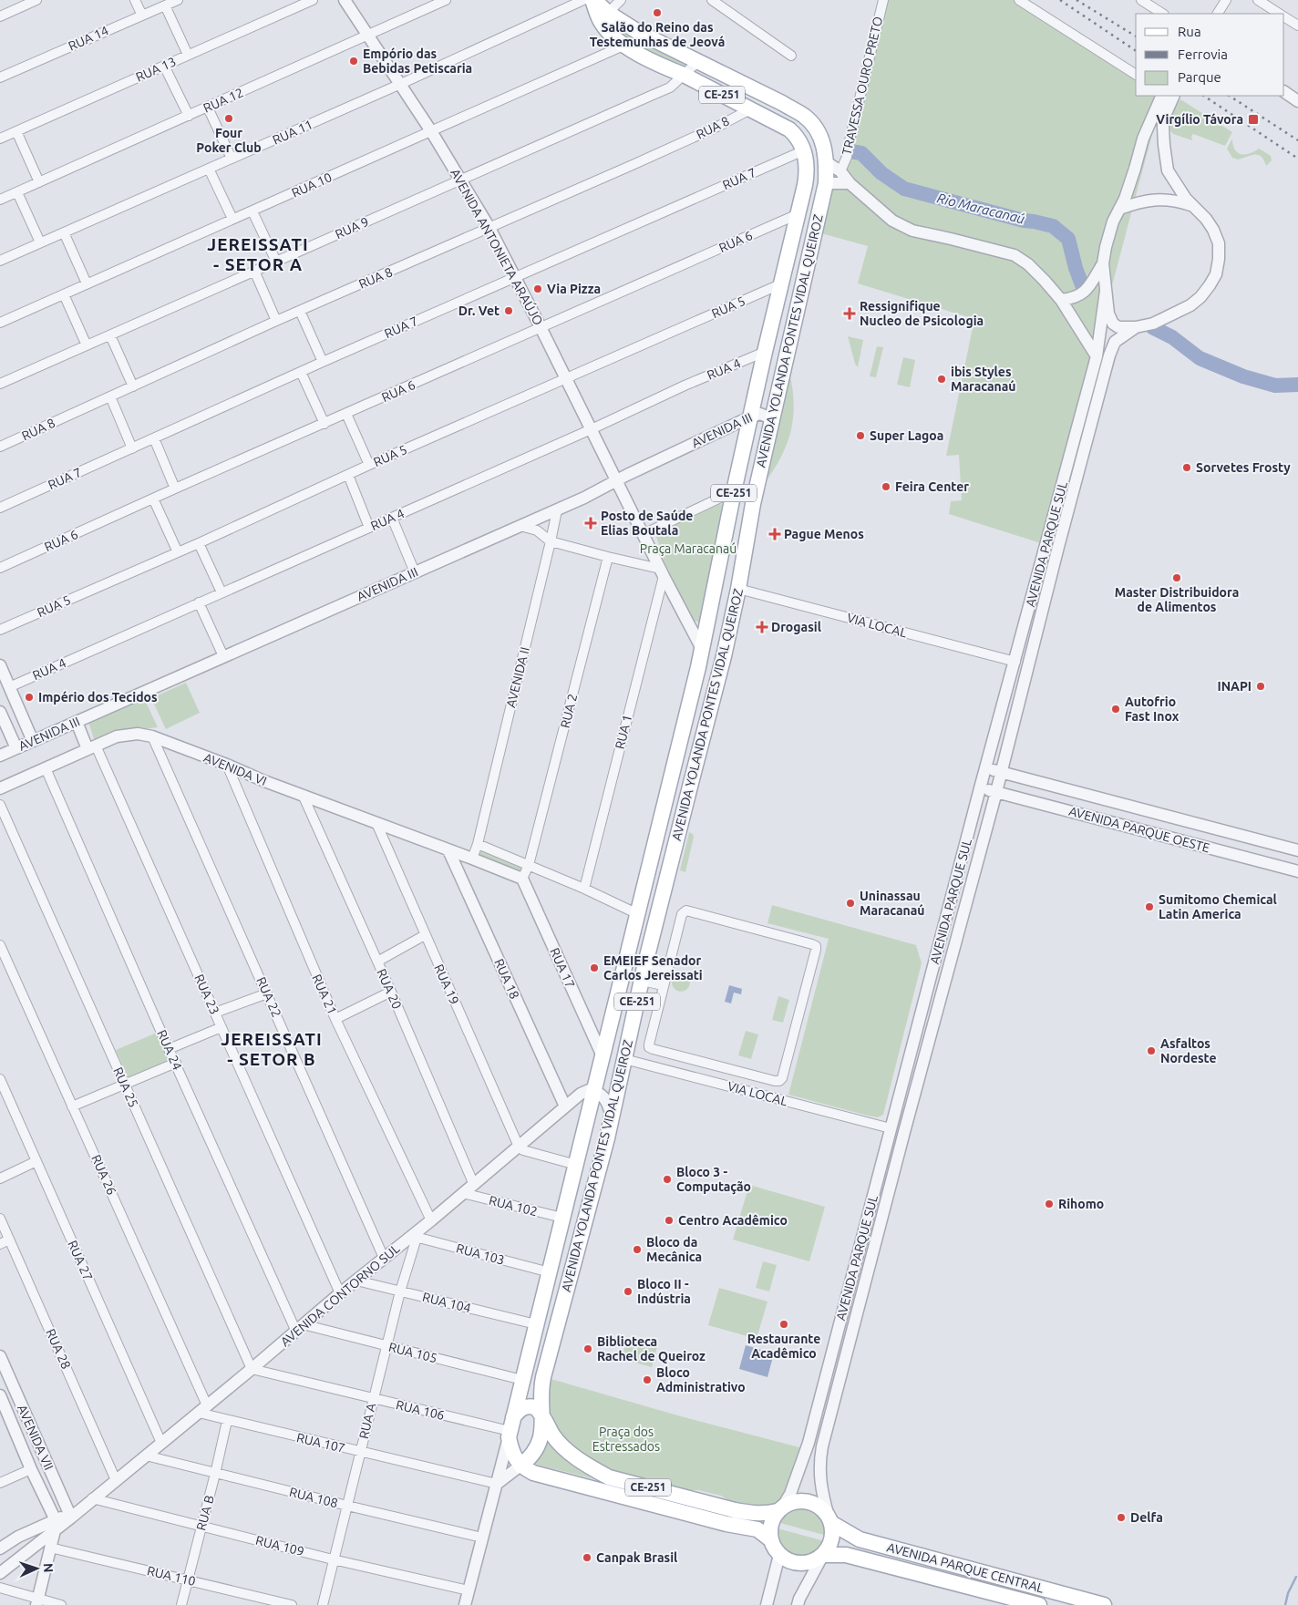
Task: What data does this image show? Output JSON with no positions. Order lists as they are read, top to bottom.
{
  "streets": {
    "main road": ["CE-251", "AVENIDA YOLANDA PONTES VIDAL QUEIROZ", "AVENIDA PARQUE CENTRAL"],
    "street": [
      "RUA 14",
      "RUA 13",
      "TRAVESSA OURO PRETO",
      "RUA 12",
      "RUA 8",
      "RUA 11",
      "RUA 7",
      "RUA 10",
      "RUA 9",
      "RUA 6",
      "AVENIDA ANTONIETA ARAÚJO",
      "RUA 5",
      "RUA 4",
      "AVENIDA III",
      "AVENIDA PARQUE SUL",
      "VIA LOCAL",
      "AVENIDA II",
      "RUA 2",
      "RUA 1",
      "AVENIDA VI",
      "AVENIDA PARQUE OESTE",
      "RUA 17",
      "RUA 18",
      "RUA 19",
      "RUA 20",
      "RUA 23",
      "RUA 21",
      "RUA 22",
      "RUA 24",
      "RUA 25",
      "RUA 26",
      "RUA 102",
      "RUA 103",
      "RUA 27",
      "AVENIDA CONTORNO SUL",
      "RUA 104",
      "RUA 28",
      "RUA 105",
      "RUA 106",
      "RUA A",
      "AVENIDA VII",
      "RUA 107",
      "RUA 108",
      "RUA B",
      "RUA 109",
      "RUA 110"
    ]
  },
  "crossings": [
    ["CE-251", "AVENIDA YOLANDA PONTES VIDAL QUEIROZ"],
    ["CE-251", "AVENIDA PARQUE SUL"],
    ["CE-251", "AVENIDA PARQUE CENTRAL"],
    ["RUA 12", "AVENIDA ANTONIETA ARAÚJO"],
    ["RUA 8", "AVENIDA ANTONIETA ARAÚJO"],
    ["RUA 8", "AVENIDA YOLANDA PONTES VIDAL QUEIROZ"],
    ["RUA 11", "AVENIDA ANTONIETA ARAÚJO"],
    ["RUA 7", "AVENIDA ANTONIETA ARAÚJO"],
    ["RUA 7", "AVENIDA YOLANDA PONTES VIDAL QUEIROZ"],
    ["RUA 10", "AVENIDA ANTONIETA ARAÚJO"],
    ["RUA 10", "AVENIDA YOLANDA PONTES VIDAL QUEIROZ"],
    ["RUA 9", "AVENIDA ANTONIETA ARAÚJO"],
    ["RUA 9", "AVENIDA YOLANDA PONTES VIDAL QUEIROZ"],
    ["RUA 6", "AVENIDA ANTONIETA ARAÚJO"],
    ["RUA 6", "AVENIDA YOLANDA PONTES VIDAL QUEIROZ"],
    ["AVENIDA ANTONIETA ARAÚJO", "RUA 5"],
    ["AVENIDA ANTONIETA ARAÚJO", "AVENIDA YOLANDA PONTES VIDAL QUEIROZ"],
    ["AVENIDA ANTONIETA ARAÚJO", "RUA 4"],
    ["AVENIDA ANTONIETA ARAÚJO", "AVENIDA III"],
    ["AVENIDA ANTONIETA ARAÚJO", "RUA 1"],
    ["RUA 5", "AVENIDA YOLANDA PONTES VIDAL QUEIROZ"],
    ["AVENIDA YOLANDA PONTES VIDAL QUEIROZ", "RUA 4"],
    ["AVENIDA YOLANDA PONTES VIDAL QUEIROZ", "AVENIDA III"],
    ["AVENIDA YOLANDA PONTES VIDAL QUEIROZ", "VIA LOCAL"],
    ["AVENIDA YOLANDA PONTES VIDAL QUEIROZ", "RUA 17"],
    ["AVENIDA YOLANDA PONTES VIDAL QUEIROZ", "RUA 102"],
    ["AVENIDA YOLANDA PONTES VIDAL QUEIROZ", "RUA 103"],
    ["AVENIDA YOLANDA PONTES VIDAL QUEIROZ", "AVENIDA CONTORNO SUL"],
    ["AVENIDA YOLANDA PONTES VIDAL QUEIROZ", "RUA 104"],
    ["AVENIDA YOLANDA PONTES VIDAL QUEIROZ", "RUA 105"],
    ["AVENIDA YOLANDA PONTES VIDAL QUEIROZ", "RUA 106"],
    ["AVENIDA III", "AVENIDA II"],
    ["AVENIDA PARQUE SUL", "VIA LOCAL"],
    ["AVENIDA PARQUE SUL", "AVENIDA PARQUE OESTE"],
    ["AVENIDA PARQUE SUL", "AVENIDA PARQUE CENTRAL"],
    ["AVENIDA II", "AVENIDA VI"],
    ["RUA 2", "AVENIDA VI"],
    ["RUA 2", "RUA 17"],
    ["AVENIDA VI", "RUA 17"],
    ["AVENIDA VI", "RUA 18"],
    ["AVENIDA VI", "RUA 19"],
    ["AVENIDA VI", "RUA 20"],
    ["AVENIDA VI", "RUA 23"],
    ["AVENIDA VI", "RUA 21"],
    ["AVENIDA VI", "RUA 22"],
    ["AVENIDA VI", "RUA 24"],
    ["RUA 18", "AVENIDA CONTORNO SUL"],
    ["RUA 19", "AVENIDA CONTORNO SUL"],
    ["RUA 20", "AVENIDA CONTORNO SUL"],
    ["RUA 23", "AVENIDA CONTORNO SUL"],
    ["RUA 21", "AVENIDA CONTORNO SUL"],
    ["RUA 22", "AVENIDA CONTORNO SUL"],
    ["RUA 24", "AVENIDA CONTORNO SUL"],
    ["RUA 24", "RUA 105"],
    ["RUA 25", "AVENIDA CONTORNO SUL"],
    ["RUA 25", "RUA 106"],
    ["RUA 26", "AVENIDA CONTORNO SUL"],
    ["RUA 26", "RUA 107"],
    ["RUA 102", "AVENIDA CONTORNO SUL"],
    ["RUA 103", "AVENIDA CONTORNO SUL"],
    ["RUA 103", "RUA A"],
    ["RUA 27", "AVENIDA CONTORNO SUL"],
    ["AVENIDA CONTORNO SUL", "RUA 104"],
    ["AVENIDA CONTORNO SUL", "RUA 28"],
    ["AVENIDA CONTORNO SUL", "RUA 105"],
    ["AVENIDA CONTORNO SUL", "RUA 106"],
    ["AVENIDA CONTORNO SUL", "RUA A"],
    ["AVENIDA CONTORNO SUL", "AVENIDA VII"],
    ["AVENIDA CONTORNO SUL", "RUA 107"],
    ["AVENIDA CONTORNO SUL", "RUA 108"],
    ["AVENIDA CONTORNO SUL", "RUA 109"],
    ["RUA 104", "RUA A"],
    ["RUA 105", "RUA A"],
    ["RUA 106", "RUA A"],
    ["RUA A", "RUA 107"],
    ["RUA A", "RUA 108"],
    ["RUA A", "RUA 109"],
    ["RUA 107", "RUA B"],
    ["RUA 108", "RUA B"],
    ["RUA B", "RUA 109"],
    ["RUA B", "RUA 110"]
  ],
  "districts": ["JEREISSATI - SETOR A", "JEREISSATI - SETOR B"],
  "water": ["Rio Maracanaú"],
  "parks": ["Praça Maracanaú", "Praça dos Estressados"],
  "places": {
    "other": [
      "Salão do Reino das Testemunhas de Jeová",
      "Empório das Bebidas Petiscaria",
      "Four Poker Club",
      "Via Pizza",
      "Dr. Vet",
      "ibis Styles Maracanaú",
      "Super Lagoa",
      "Sorvetes Frosty",
      "Feira Center",
      "Master Distribuidora de Alimentos",
      "INAPI",
      "Império dos Tecidos",
      "Autofrio Fast Inox",
      "Uninassau Maracanaú",
      "Sumitomo Chemical Latin America",
      "EMEIEF Senador Carlos Jereissati",
      "Asfaltos Nordeste",
      "Bloco 3 - Computação",
      "Rihomo",
      "Centro Acadêmico",
      "Bloco da Mecânica",
      "Bloco II - Indústria",
      "Restaurante Acadêmico",
      "Biblioteca Rachel de Queiroz",
      "Bloco Administrativo",
      "Delfa",
      "Canpak Brasil"
    ],
    "transit": ["Virgílio Távora"],
    "health": [
      "Ressignifique Nucleo de Psicologia",
      "Posto de Saúde Elias Boutala",
      "Pague Menos",
      "Drogasil"
    ]
  },
  "legend": ["Rua", "Ferrovia", "Parque"],
  "north": "right"
}
